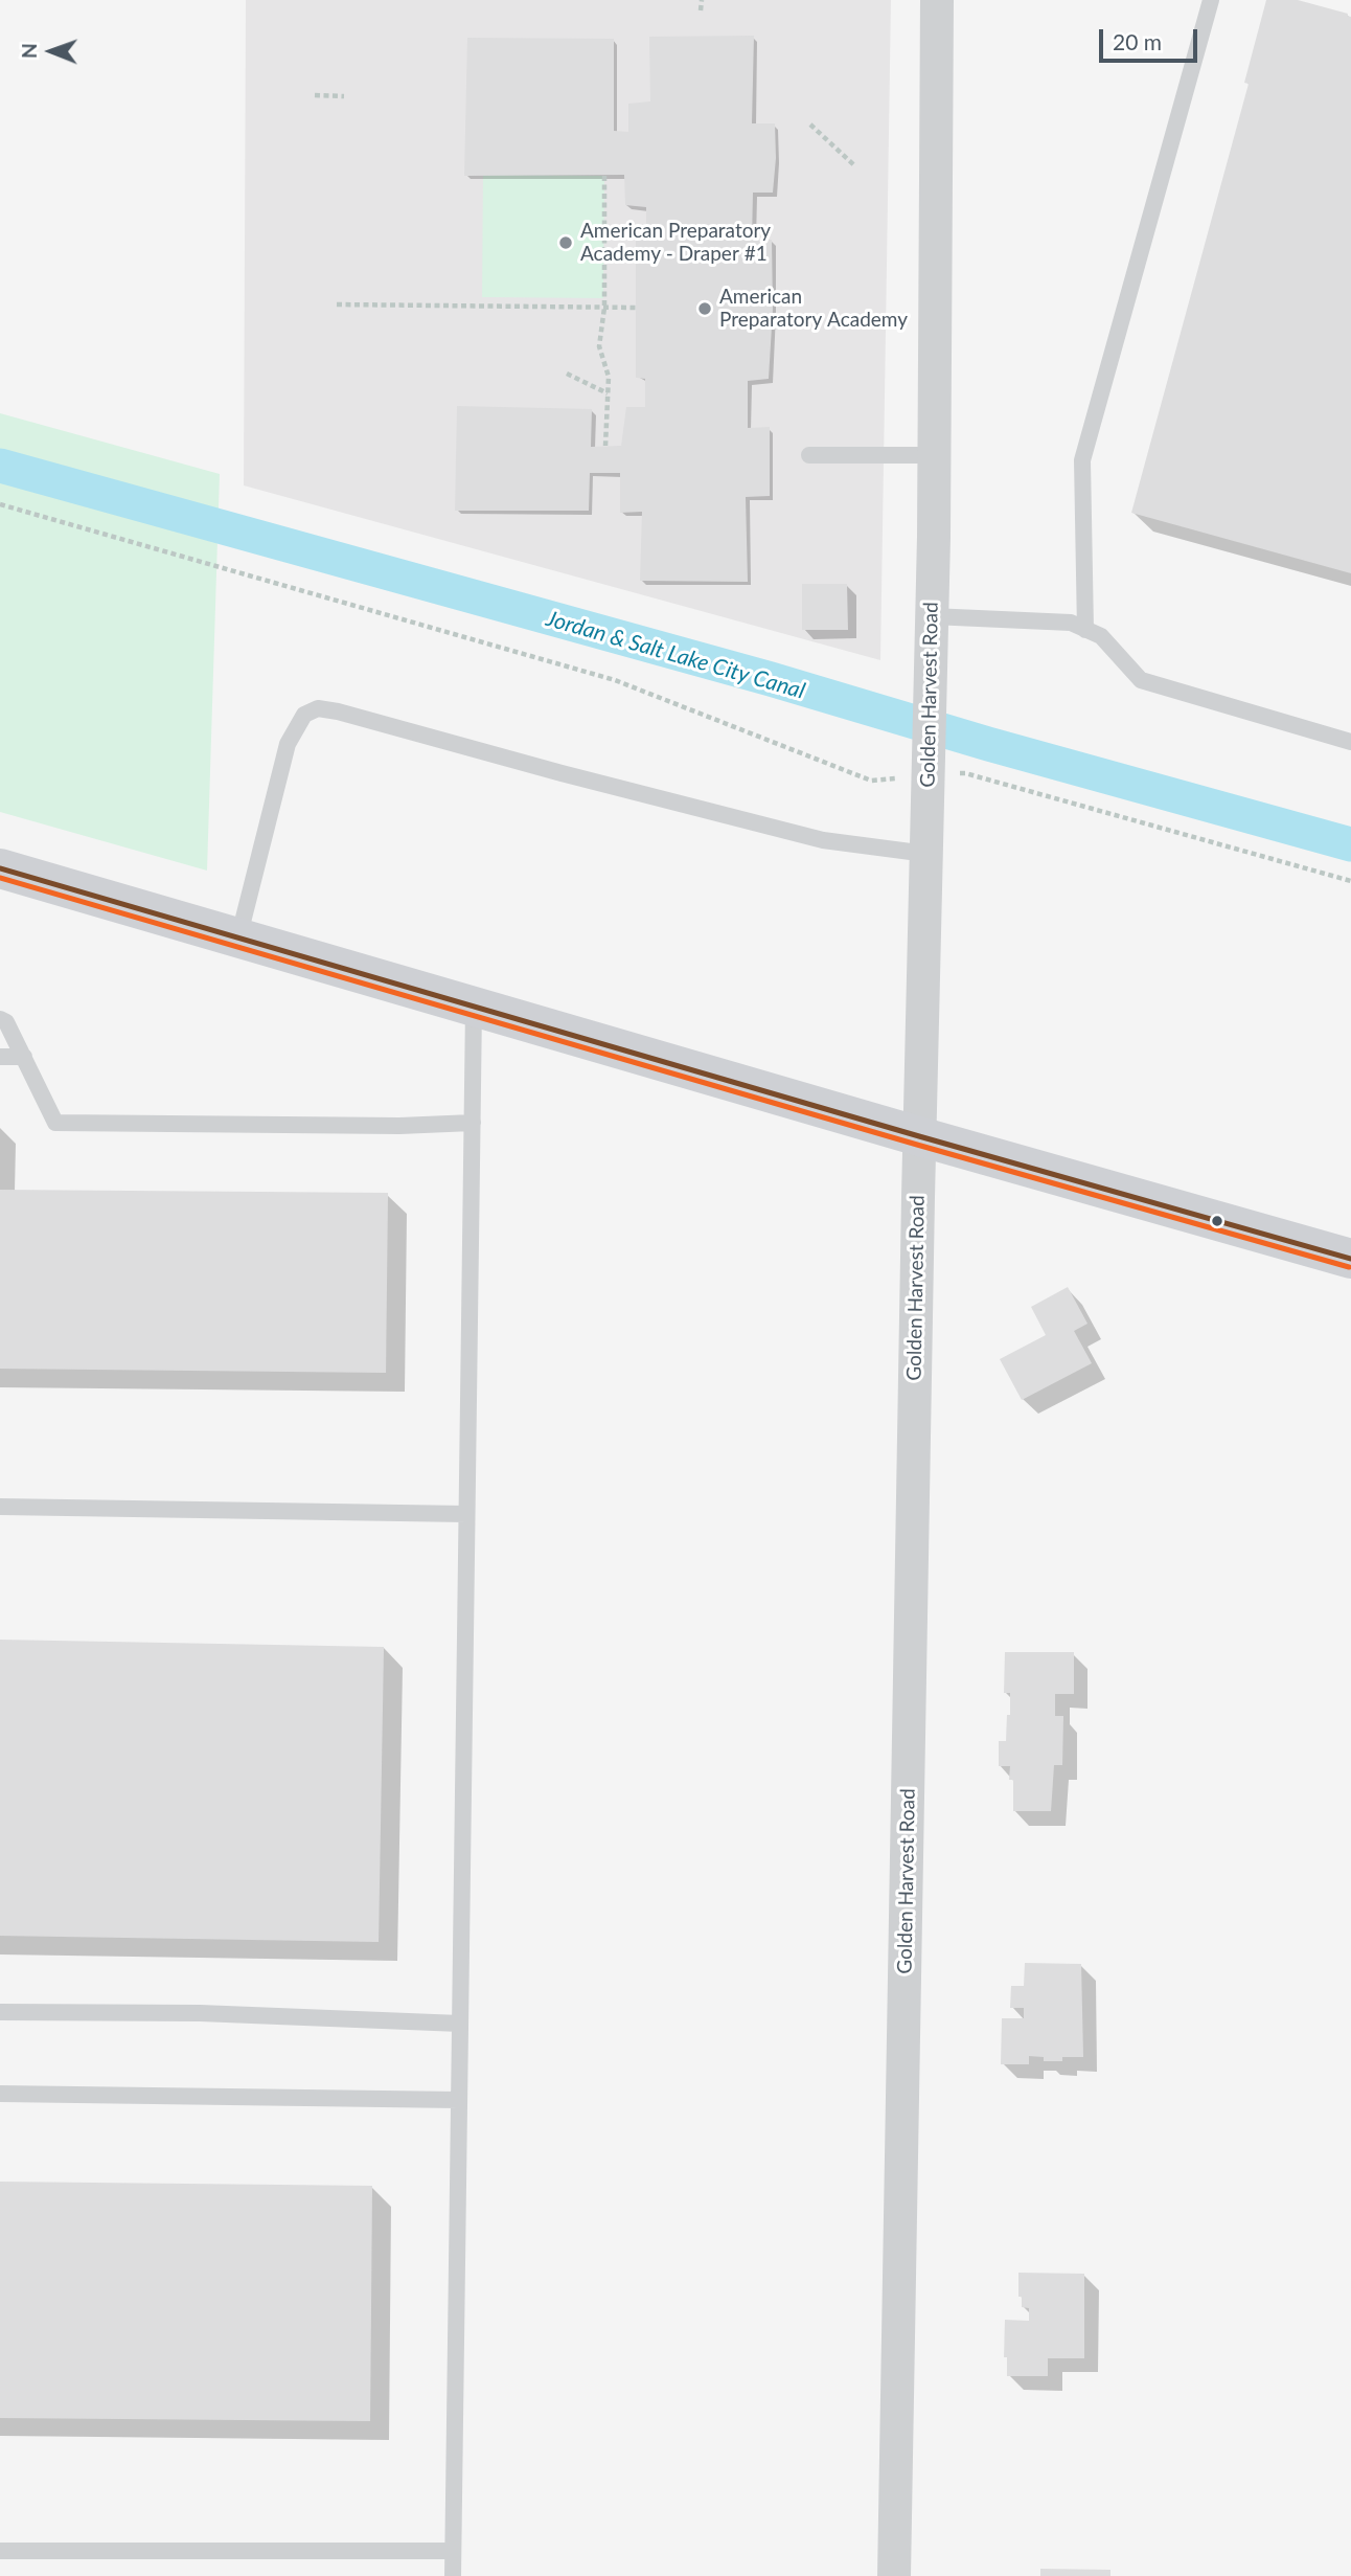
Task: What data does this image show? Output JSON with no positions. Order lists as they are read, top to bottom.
{
  "streets": {
    "street": ["Golden Harvest Road"]
  },
  "water": ["Jordan & Salt Lake City Canal"],
  "places": ["American Preparatory Academy - Draper #1", "American Preparatory Academy"],
  "scale_bar": "20 m",
  "north": "left"
}
